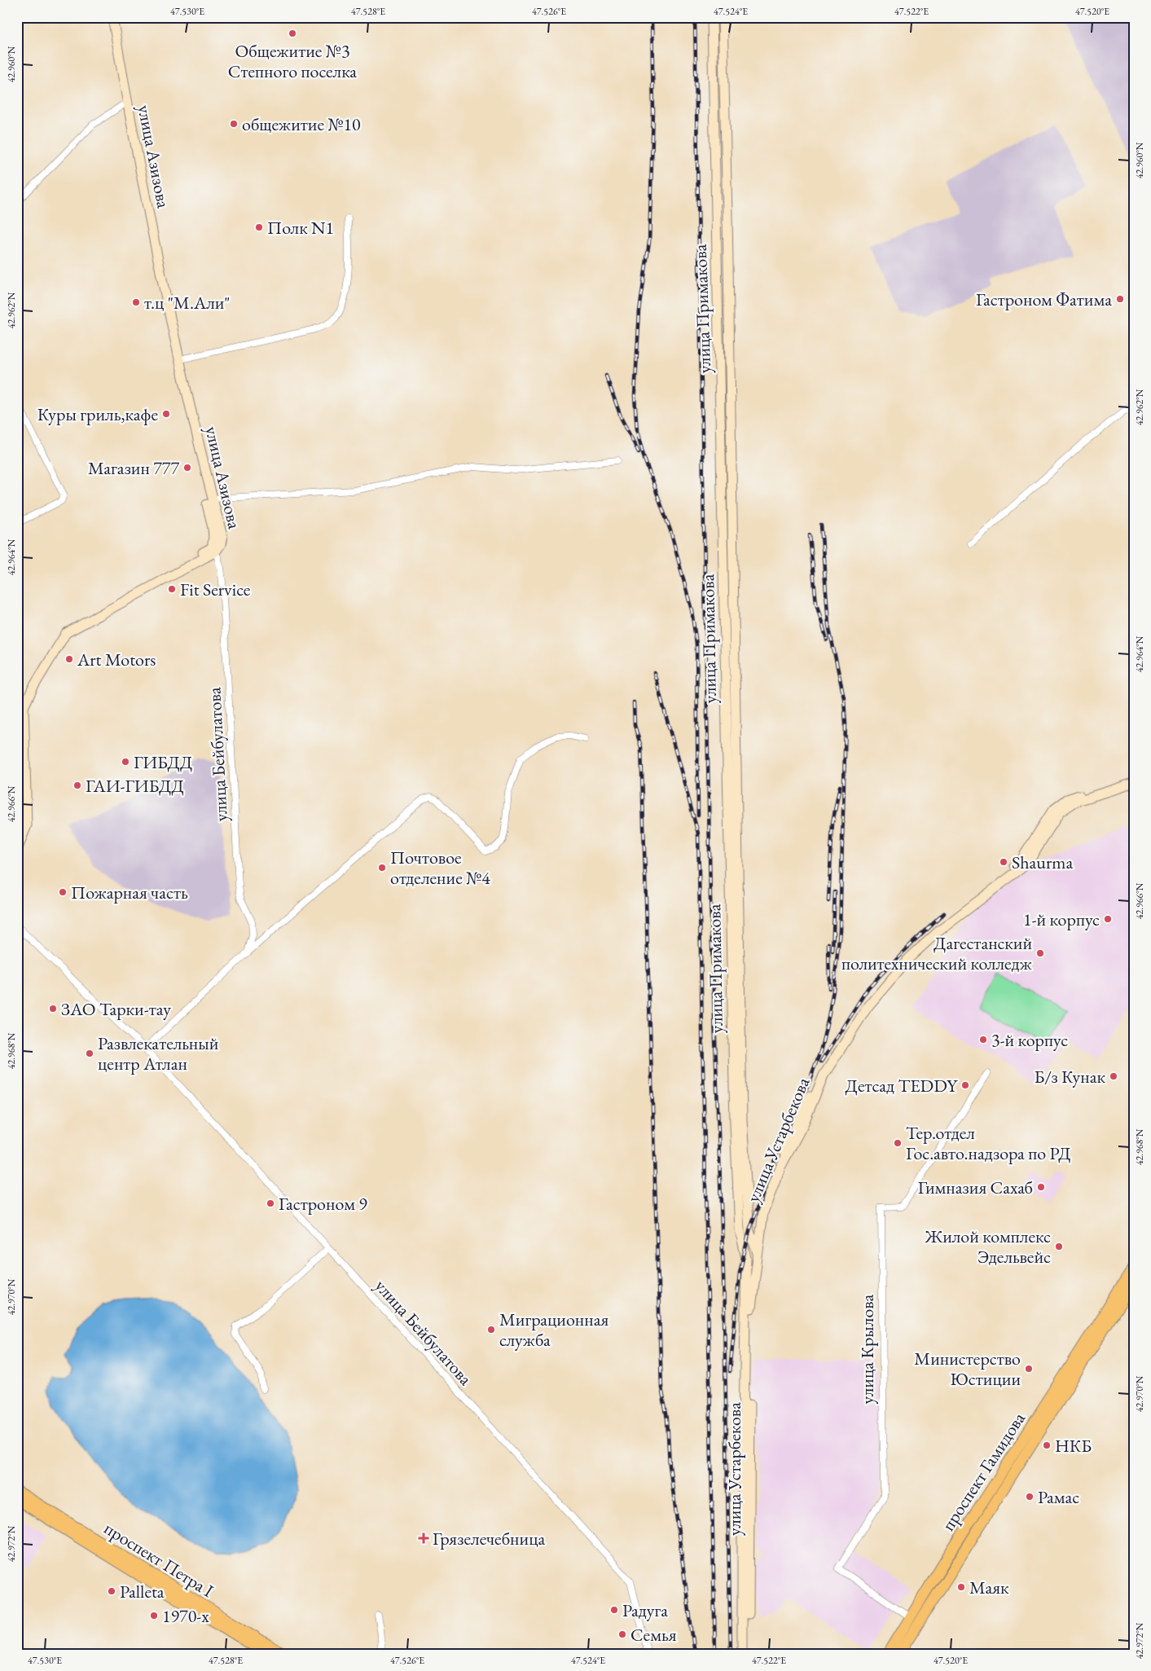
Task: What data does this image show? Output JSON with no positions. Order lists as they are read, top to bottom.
{
  "streets": {
    "main road": [
      "улица Азизова",
      "улица Примакова",
      "улица Устарбекова",
      "проспект Гамидова",
      "проспект Петра I"
    ],
    "street": ["улица Бейбулатова", "улица Крылова"]
  },
  "crossings": [
    ["улица Азизова", "улица Бейбулатова"],
    ["улица Крылова", "проспект Гамидова"]
  ],
  "places": {
    "other": [
      "Общежитие №3 Степного поселка",
      "общежитие №10",
      "Полк N1",
      "Гастроном Фатима",
      "т.ц \"М.Али\"",
      "Куры гриль,кафе",
      "Магазин 777",
      "Fit Service",
      "Art Motors",
      "ГИБДД",
      "ГАИ-ГИБДД",
      "Shaurma",
      "Почтовое отделение №4",
      "Пожарная часть",
      "1-й корпус",
      "Дагестанский политехнический колледж",
      "ЗАО Тарки-тау",
      "3-й корпус",
      "Развлекательный центр Атлан",
      "Б/з Кунак",
      "Детсад TEDDY",
      "Тер.отдел Гос.авто.надзора по РД",
      "Гимназия Сахаб",
      "Гастроном 9",
      "Жилой комплекс Эдельвейс",
      "Миграционная служба",
      "Министерство Юстиции",
      "НКБ",
      "Рамас",
      "Маяк",
      "Palleta",
      "Радуга",
      "1970-х",
      "Семья"
    ],
    "health": ["Грязелечебница"]
  },
  "coordinates": [
    "47.530°E",
    "47.528°E",
    "47.526°E",
    "47.524°E",
    "47.522°E",
    "47.520°E",
    "42.960°N",
    "42.962°N",
    "42.964°N",
    "42.966°N",
    "42.968°N",
    "42.970°N",
    "42.972°N"
  ]
}
